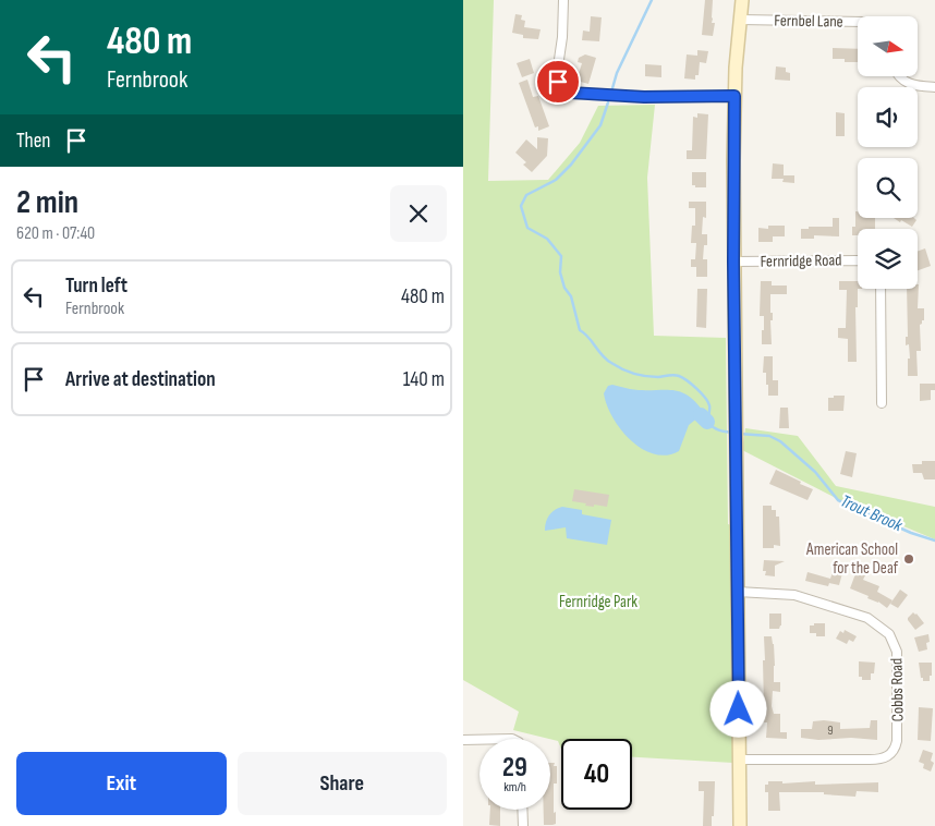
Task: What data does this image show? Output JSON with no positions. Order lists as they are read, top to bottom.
{
  "streets": {
    "street": ["Fernbel Lane", "Fernridge Road", "Cobbs Road"]
  },
  "water": ["Trout Brook"],
  "parks": ["Fernridge Park"],
  "places": ["American School for the Deaf"],
  "house_numbers": ["9"],
  "north": "right",
  "page": {
    "turn": ["480 m", "Fernbrook"],
    "then": "Then",
    "heading": ["2 min", "620 m · 07:40"],
    "list": [
      {
        "name": "Turn left",
        "note": "Fernbrook",
        "value": "480 m"
      },
      {
        "name": "Arrive at destination",
        "value": "140 m"
      }
    ],
    "speed": "29 km/h",
    "limit": "40",
    "buttons": ["Exit", "Share"]
  }
}
